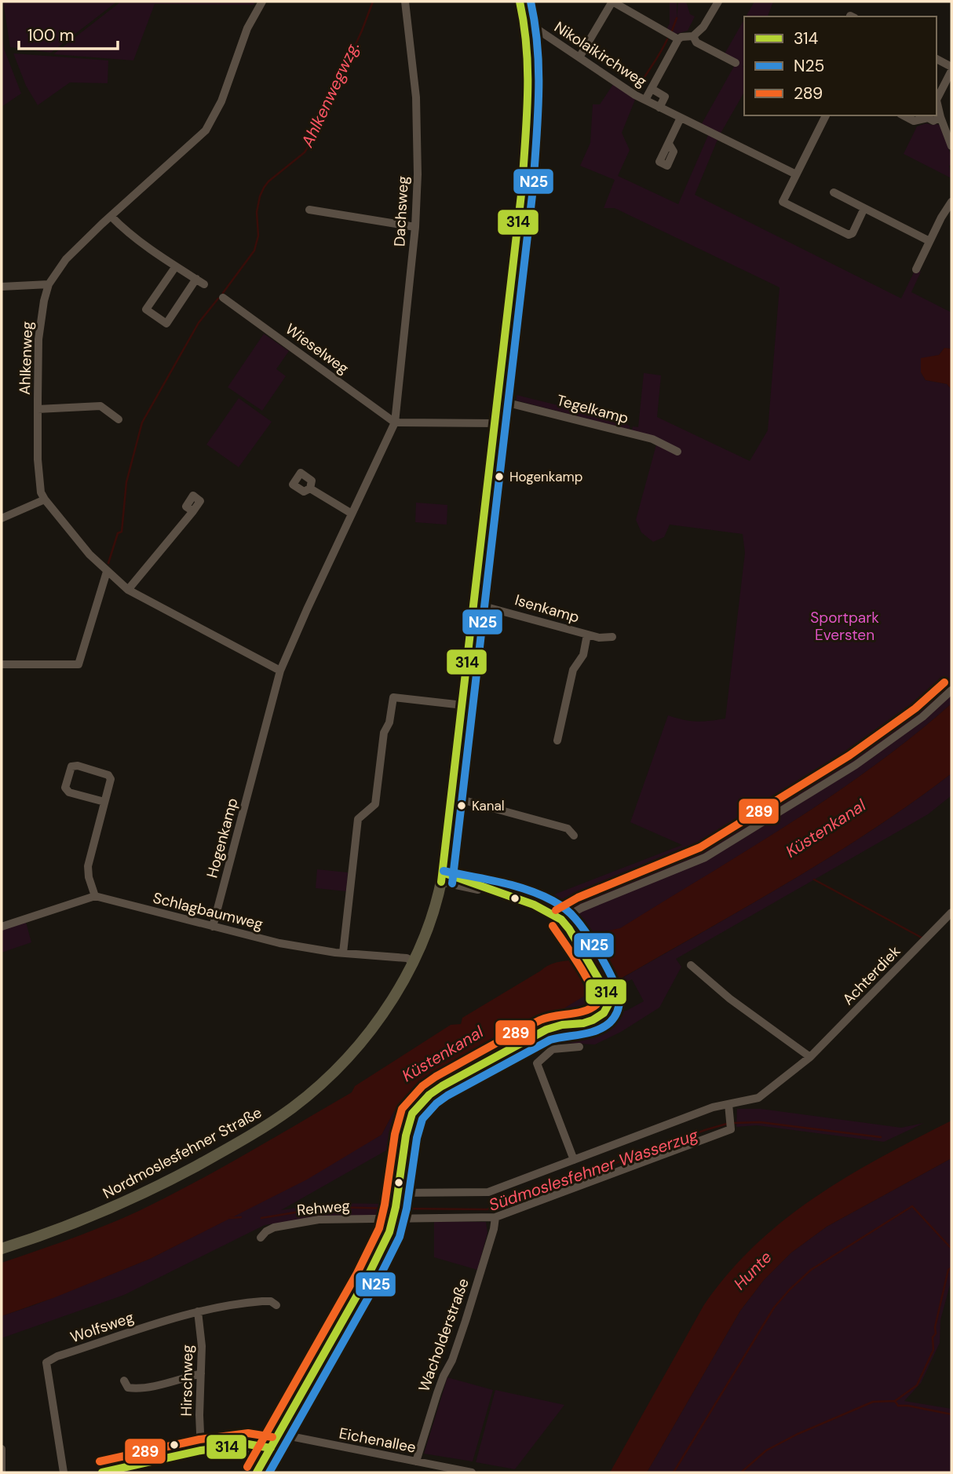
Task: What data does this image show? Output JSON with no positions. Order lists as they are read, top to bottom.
{
  "streets": {
    "main road": ["Nordmoslesfehner Straße"],
    "street": [
      "Nikolaikirchweg",
      "Dachsweg",
      "Wieselweg",
      "Ahlkenweg",
      "Tegelkamp",
      "Isenkamp",
      "Hogenkamp",
      "Schlagbaumweg",
      "Achterdiek",
      "Rehweg",
      "Wolfsweg",
      "Wacholderstraße",
      "Hirschweg",
      "Eichenallee"
    ]
  },
  "crossings": [
    ["Nikolaikirchweg", "Nordmoslesfehner Straße"],
    ["Dachsweg", "Wieselweg"],
    ["Dachsweg", "Hogenkamp"],
    ["Wieselweg", "Hogenkamp"],
    ["Ahlkenweg", "Hogenkamp"],
    ["Tegelkamp", "Nordmoslesfehner Straße"],
    ["Isenkamp", "Nordmoslesfehner Straße"],
    ["Hogenkamp", "Schlagbaumweg"],
    ["Schlagbaumweg", "Nordmoslesfehner Straße"],
    ["Achterdiek", "Rehweg"],
    ["Wolfsweg", "Hirschweg"],
    ["Wacholderstraße", "Eichenallee"]
  ],
  "water": [
    "Ahlkenwegwzg.",
    "Küstenkanal",
    "Südmoslesfehner Wasserzug",
    "Hunte"
  ],
  "parks": ["Sportpark Eversten"],
  "places": ["Hogenkamp", "Kanal"],
  "lines": ["transit line 314", "transit line N25", "transit line 289"],
  "legend": ["314", "N25", "289"],
  "scale_bar": "100 m"
}
